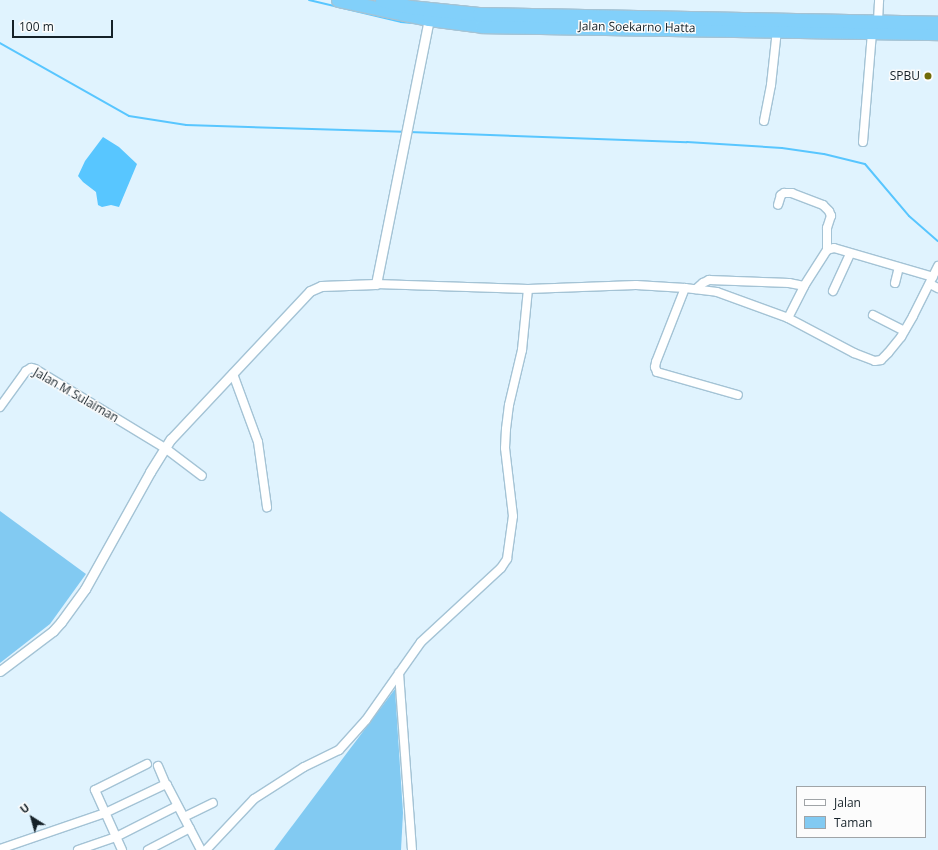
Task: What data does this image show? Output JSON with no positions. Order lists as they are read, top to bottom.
{
  "streets": {
    "highway": ["Jalan Soekarno Hatta"],
    "street": ["Jalan M Sulaiman"]
  },
  "places": ["SPBU"],
  "legend": ["Jalan", "Taman"],
  "scale_bar": "100 m",
  "north": "top left"
}
